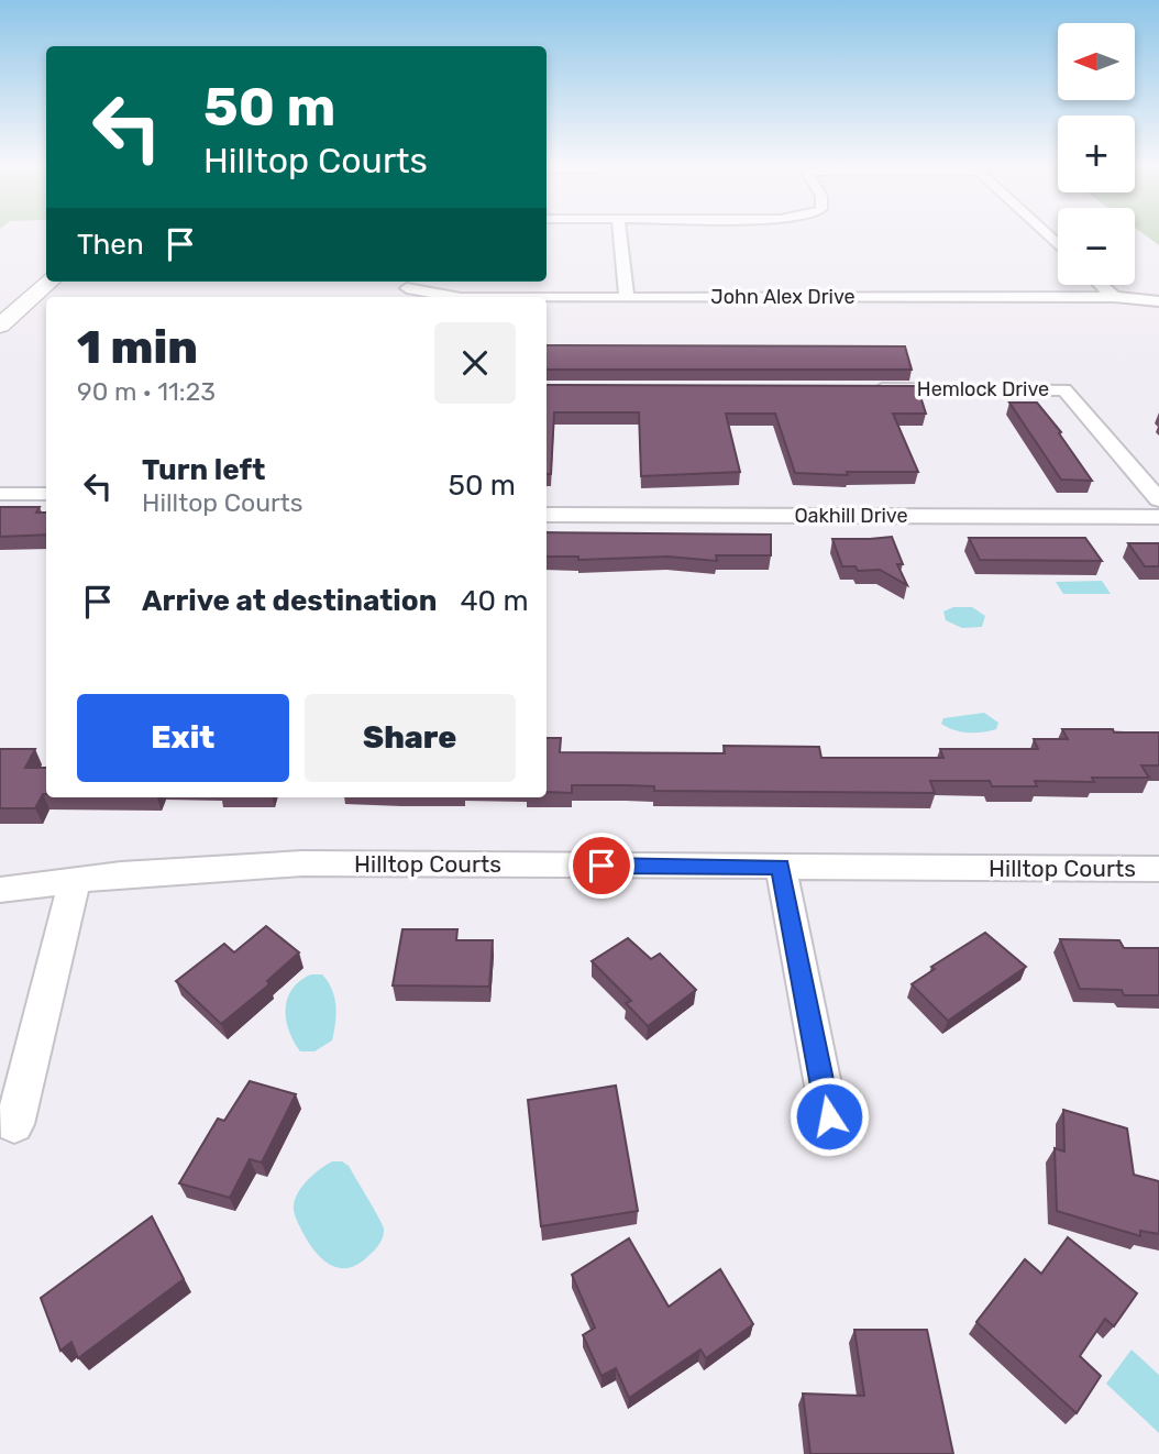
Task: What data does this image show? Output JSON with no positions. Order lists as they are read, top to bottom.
{
  "streets": {
    "street": [
      "John Alex Drive",
      "Hemlock Drive",
      "Oakhill Drive",
      "Hilltop Courts"
    ]
  },
  "north": "left",
  "page": {
    "map_buttons": ["+", "−"],
    "turn": ["50 m", "Hilltop Courts"],
    "then": "Then",
    "heading": ["1 min", "90 m · 11:23"],
    "list": [
      {
        "name": "Turn left",
        "note": "Hilltop Courts",
        "value": "50 m"
      },
      {
        "name": "Arrive at destination",
        "value": "40 m"
      }
    ],
    "buttons": ["Exit", "Share"]
  }
}
